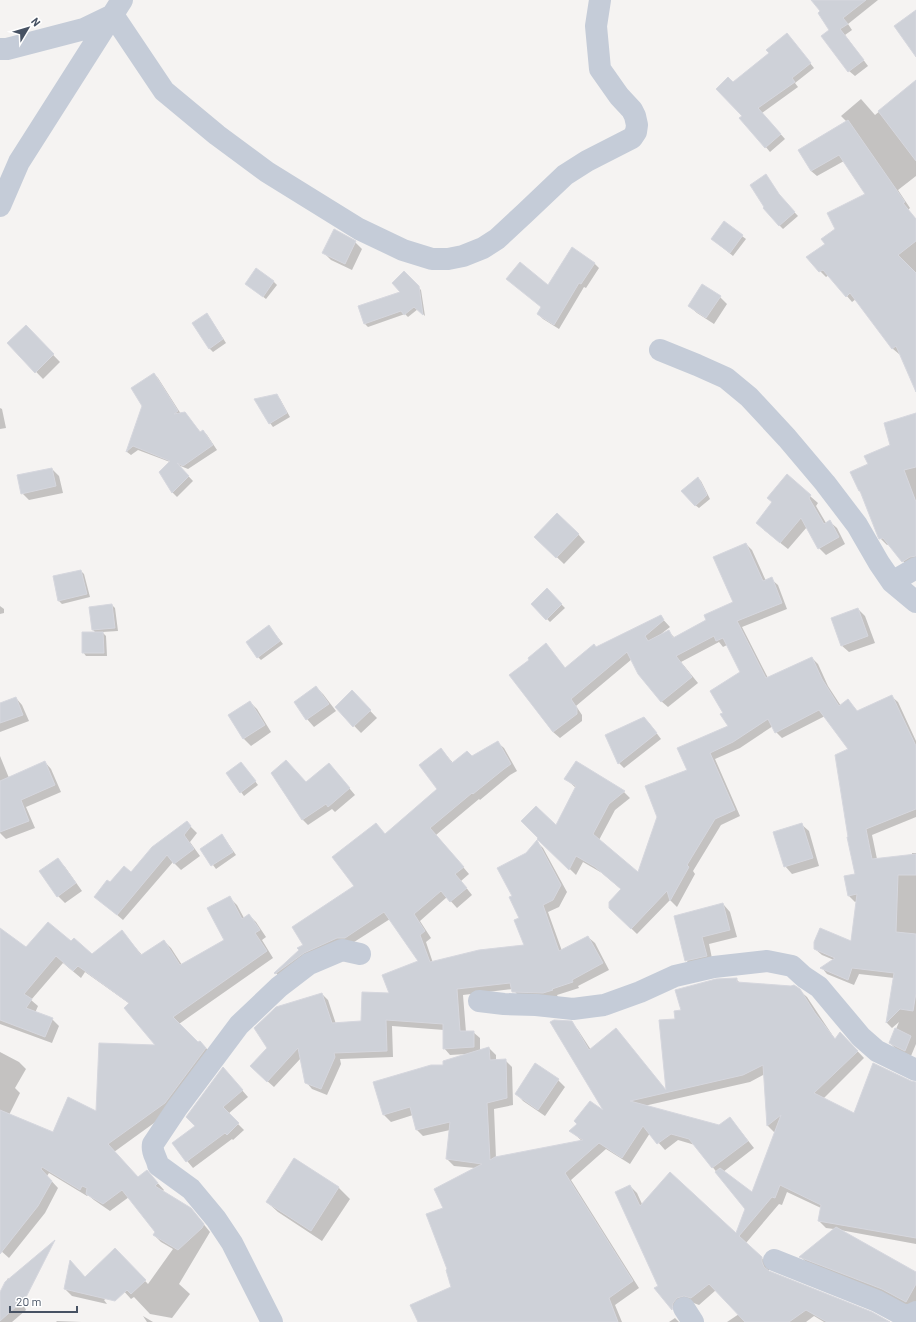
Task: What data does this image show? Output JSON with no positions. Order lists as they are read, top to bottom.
{
  "scale_bar": "20 m",
  "north": "top right"
}
